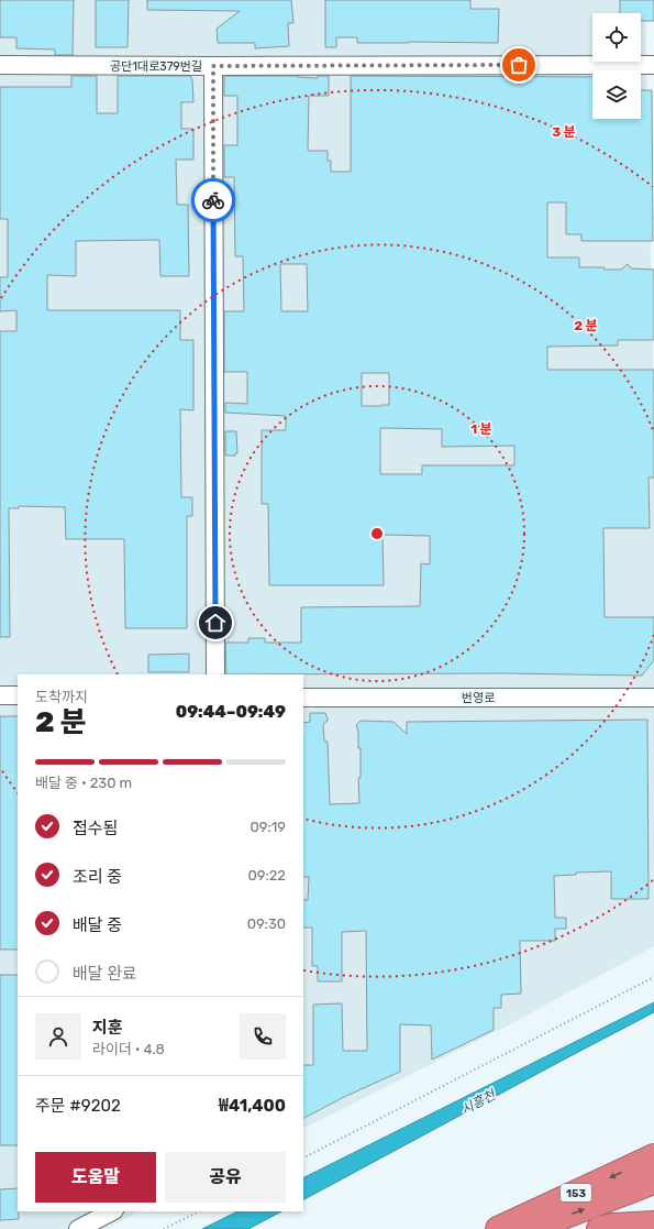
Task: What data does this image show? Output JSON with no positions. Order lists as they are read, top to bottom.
{
  "streets": {
    "highway": ["153"],
    "street": ["공단1대로379번길", "번영로"]
  },
  "water": ["시흥천"],
  "page": {
    "heading": ["2 분", "도착까지", "09:44–09:49"],
    "panel": [
      "지훈",
      "라이더 · 4.8",
      "주문 #9202",
      "₩41,400"
    ],
    "bar": "배달 중 · 230 m",
    "list": [
      ["접수됨", "09:19"],
      ["조리 중", "09:22"],
      ["배달 중", "09:30"],
      "배달 완료"
    ],
    "buttons": ["도움말", "공유"]
  },
  "rings": ["3 분", "2 분", "1 분"]
}
